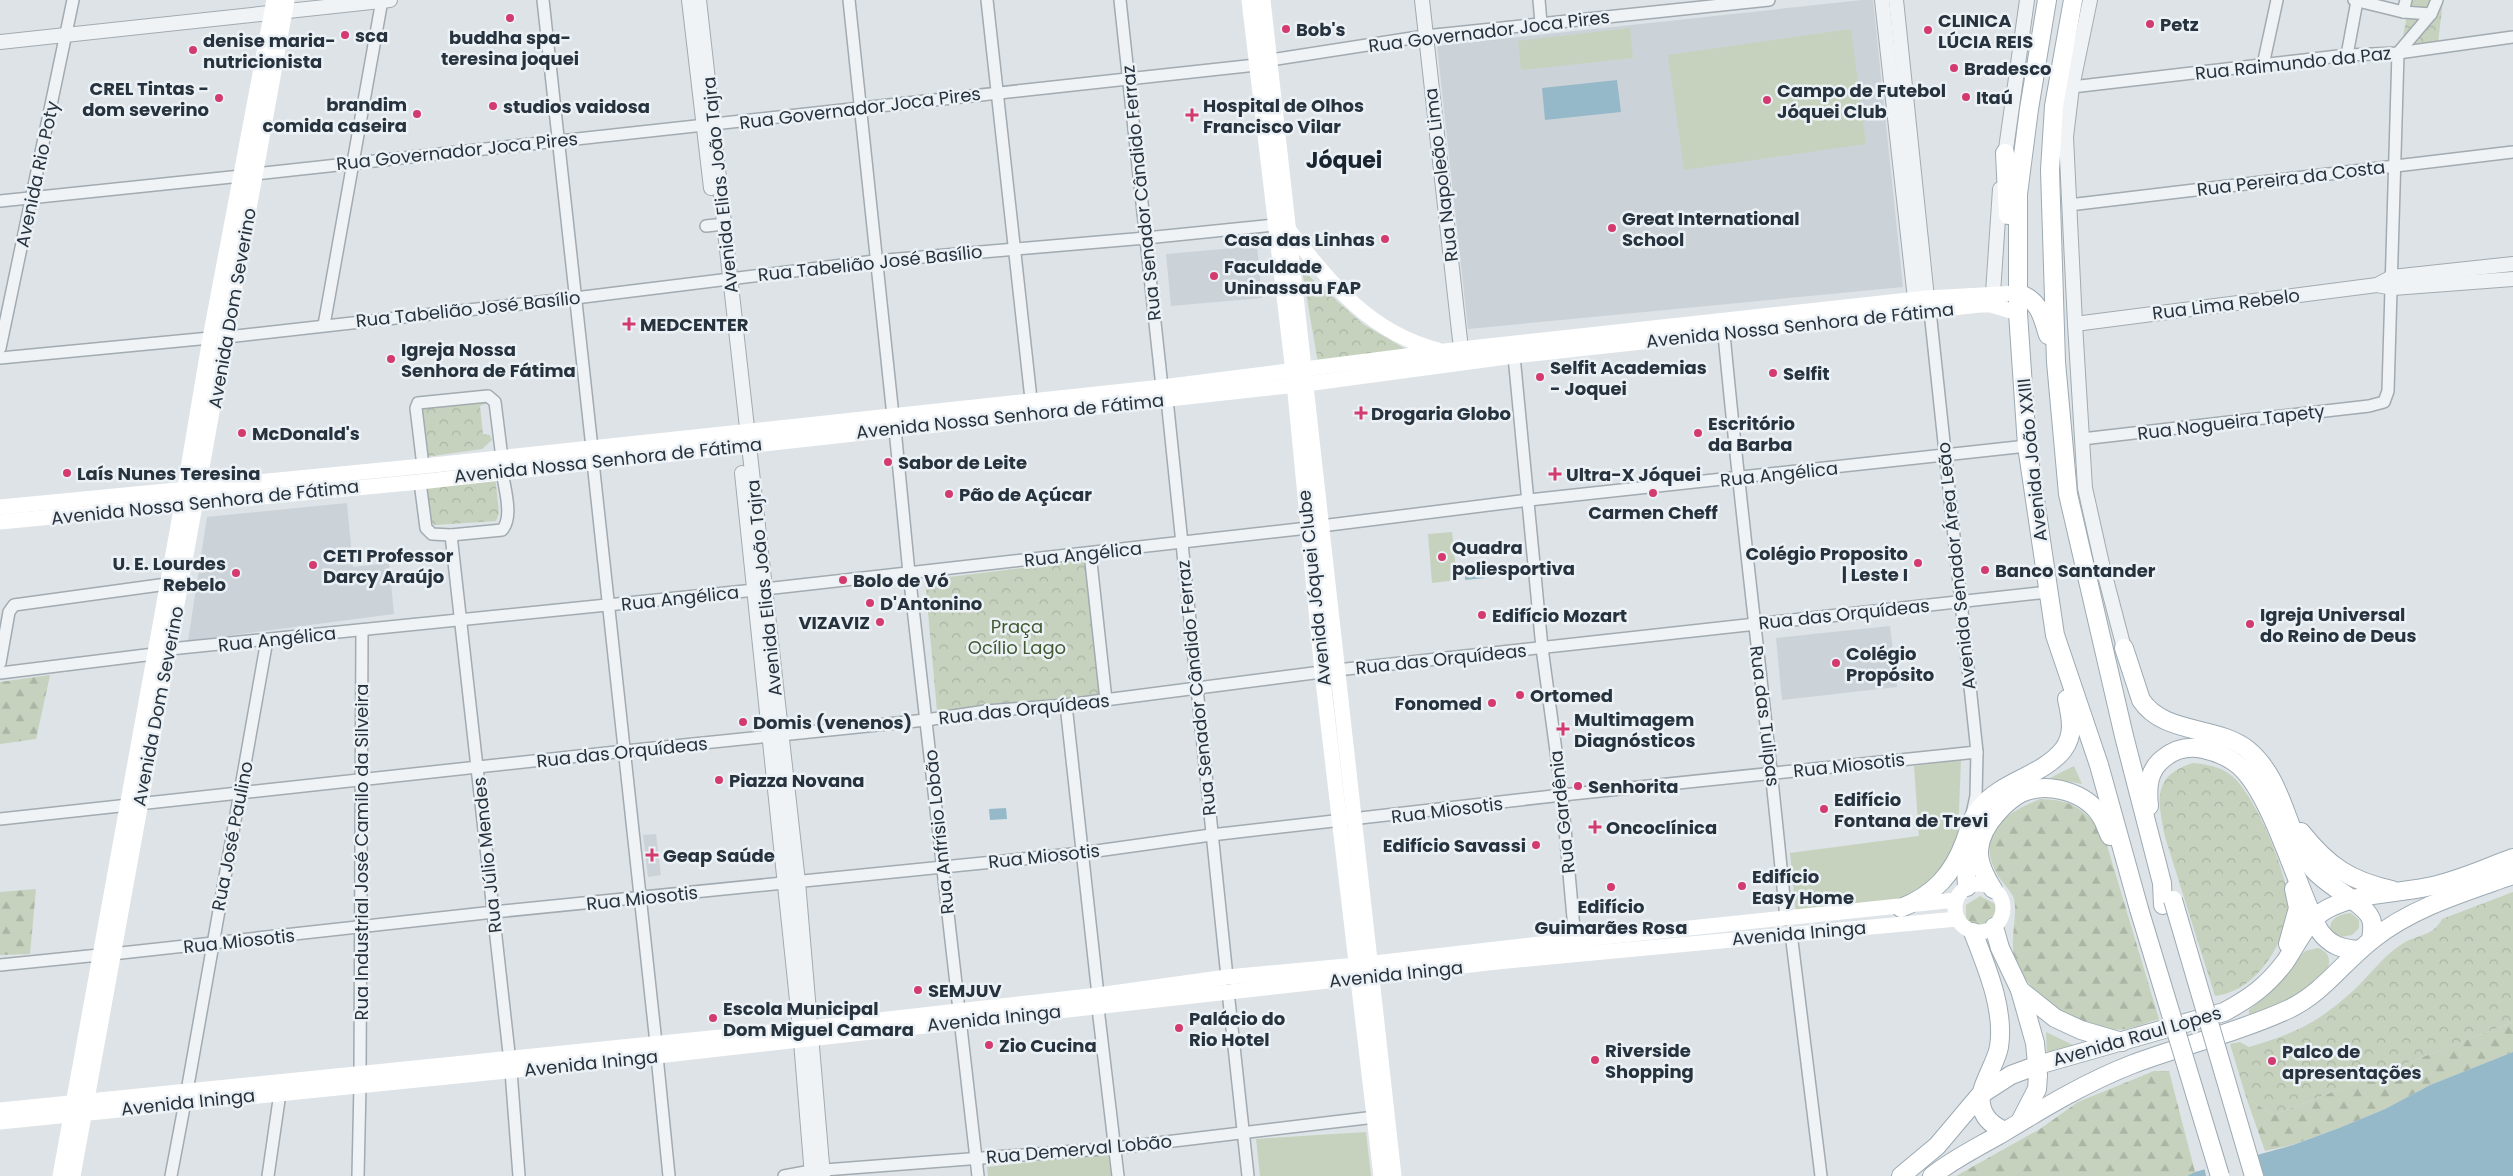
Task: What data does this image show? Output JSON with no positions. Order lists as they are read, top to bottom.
{
  "streets": {
    "main road": [
      "Avenida Dom Severino",
      "Avenida Nossa Senhora de Fátima",
      "Avenida João XXIII",
      "Avenida Jóquei Clube",
      "Avenida Ininga",
      "Avenida Raul Lopes"
    ],
    "street": [
      "Rua Governador Joca Pires",
      "Rua Raimundo da Paz",
      "Avenida Rio Poty",
      "Rua Napoleão Lima",
      "Rua Pereira da Costa",
      "Avenida Elias João Tajra",
      "Rua Senador Cândido Ferraz",
      "Rua Tabelião José Basílio",
      "Rua Lima Rebelo",
      "Rua Nogueira Tapety",
      "Rua Angélica",
      "Avenida Senador Área Leão",
      "Rua das Orquídeas",
      "Rua das Tulipas",
      "Rua Miosotis",
      "Rua Gardênia",
      "Rua Anfrísio Lobão",
      "Rua José Paulino",
      "Rua Industrial José Camilo da Silveira",
      "Rua Júlio Mendes",
      "Rua Demerval Lobão"
    ]
  },
  "crossings": [
    ["Rua Governador Joca Pires", "Avenida Rio Poty"],
    ["Rua Governador Joca Pires", "Rua Napoleão Lima"],
    ["Rua Governador Joca Pires", "Avenida Elias João Tajra"],
    ["Rua Governador Joca Pires", "Rua Senador Cândido Ferraz"],
    ["Rua Governador Joca Pires", "Avenida Dom Severino"],
    ["Rua Governador Joca Pires", "Avenida Jóquei Clube"],
    ["Rua Governador Joca Pires", "Rua Anfrísio Lobão"],
    ["Rua Napoleão Lima", "Avenida Nossa Senhora de Fátima"],
    ["Avenida Elias João Tajra", "Rua Tabelião José Basílio"],
    ["Avenida Elias João Tajra", "Avenida Nossa Senhora de Fátima"],
    ["Avenida Elias João Tajra", "Rua Angélica"],
    ["Avenida Elias João Tajra", "Rua das Orquídeas"],
    ["Avenida Elias João Tajra", "Rua Miosotis"],
    ["Avenida Elias João Tajra", "Avenida Ininga"],
    ["Avenida Elias João Tajra", "Rua Demerval Lobão"],
    ["Rua Senador Cândido Ferraz", "Rua Tabelião José Basílio"],
    ["Rua Senador Cândido Ferraz", "Avenida Nossa Senhora de Fátima"],
    ["Rua Senador Cândido Ferraz", "Rua Angélica"],
    ["Rua Senador Cândido Ferraz", "Rua das Orquídeas"],
    ["Rua Senador Cândido Ferraz", "Rua Miosotis"],
    ["Rua Senador Cândido Ferraz", "Avenida Ininga"],
    ["Rua Senador Cândido Ferraz", "Rua Demerval Lobão"],
    ["Rua Tabelião José Basílio", "Avenida Dom Severino"],
    ["Rua Tabelião José Basílio", "Avenida Jóquei Clube"],
    ["Rua Tabelião José Basílio", "Rua Anfrísio Lobão"],
    ["Rua Lima Rebelo", "Rua Nogueira Tapety"],
    ["Avenida Dom Severino", "Avenida Nossa Senhora de Fátima"],
    ["Avenida Dom Severino", "Rua Angélica"],
    ["Avenida Dom Severino", "Rua das Orquídeas"],
    ["Avenida Dom Severino", "Rua Miosotis"],
    ["Avenida Dom Severino", "Avenida Ininga"],
    ["Avenida Nossa Senhora de Fátima", "Avenida João XXIII"],
    ["Avenida Nossa Senhora de Fátima", "Avenida Senador Área Leão"],
    ["Avenida Nossa Senhora de Fátima", "Avenida Jóquei Clube"],
    ["Avenida Nossa Senhora de Fátima", "Rua das Tulipas"],
    ["Avenida Nossa Senhora de Fátima", "Rua Gardênia"],
    ["Avenida Nossa Senhora de Fátima", "Rua Anfrísio Lobão"],
    ["Avenida João XXIII", "Rua Angélica"],
    ["Avenida João XXIII", "Rua das Orquídeas"],
    ["Rua Angélica", "Avenida Senador Área Leão"],
    ["Rua Angélica", "Avenida Jóquei Clube"],
    ["Rua Angélica", "Rua das Tulipas"],
    ["Rua Angélica", "Rua Gardênia"],
    ["Rua Angélica", "Rua Anfrísio Lobão"],
    ["Rua Angélica", "Rua José Paulino"],
    ["Rua Angélica", "Rua Industrial José Camilo da Silveira"],
    ["Rua Angélica", "Rua Júlio Mendes"],
    ["Avenida Senador Área Leão", "Rua das Orquídeas"],
    ["Avenida Senador Área Leão", "Rua Miosotis"],
    ["Avenida Jóquei Clube", "Rua das Orquídeas"],
    ["Avenida Jóquei Clube", "Rua Miosotis"],
    ["Avenida Jóquei Clube", "Avenida Ininga"],
    ["Avenida Jóquei Clube", "Rua Demerval Lobão"],
    ["Rua das Orquídeas", "Rua das Tulipas"],
    ["Rua das Orquídeas", "Rua Gardênia"],
    ["Rua das Orquídeas", "Rua Anfrísio Lobão"],
    ["Rua das Orquídeas", "Rua José Paulino"],
    ["Rua das Orquídeas", "Rua Industrial José Camilo da Silveira"],
    ["Rua das Orquídeas", "Rua Júlio Mendes"],
    ["Rua das Tulipas", "Rua Miosotis"],
    ["Rua das Tulipas", "Avenida Ininga"],
    ["Rua Miosotis", "Rua Gardênia"],
    ["Rua Miosotis", "Rua Anfrísio Lobão"],
    ["Rua Miosotis", "Rua José Paulino"],
    ["Rua Miosotis", "Rua Industrial José Camilo da Silveira"],
    ["Rua Miosotis", "Rua Júlio Mendes"],
    ["Rua Gardênia", "Avenida Ininga"],
    ["Rua Anfrísio Lobão", "Avenida Ininga"],
    ["Rua Anfrísio Lobão", "Rua Demerval Lobão"],
    ["Rua José Paulino", "Avenida Ininga"],
    ["Rua Industrial José Camilo da Silveira", "Avenida Ininga"],
    ["Rua Júlio Mendes", "Avenida Ininga"]
  ],
  "districts": ["Jóquei"],
  "parks": ["Praça Ocílio Lago"],
  "places": {
    "other": [
      "buddha spa- teresina joquei",
      "Petz",
      "Bob's",
      "CLINICA LÚCIA REIS",
      "sca",
      "denise maria- nutricionista",
      "Bradesco",
      "Itaú",
      "CREL Tintas - dom severino",
      "Campo de Futebol Jóquei Club",
      "studios vaidosa",
      "brandim comida caseira",
      "Great International School",
      "Casa das Linhas",
      "Faculdade Uninassau FAP",
      "Igreja Nossa Senhora de Fátima",
      "Selfit",
      "Selfit Academias - Joquei",
      "McDonald's",
      "Escritório da Barba",
      "Sabor de Leite",
      "Laís Nunes Teresina",
      "Carmen Cheff",
      "Pão de Açúcar",
      "Quadra poliesportiva",
      "Colégio Proposito | Leste I",
      "CETI Professor Darcy Araújo",
      "Banco Santander",
      "U. E. Lourdes Rebelo",
      "Bolo de Vó",
      "D'Antonino",
      "Edifício Mozart",
      "VIZAVIZ",
      "Igreja Universal do Reino de Deus",
      "Colégio Propósito",
      "Ortomed",
      "Fonomed",
      "Domis (venenos)",
      "Piazza Novana",
      "Senhorita",
      "Edifício Fontana de Trevi",
      "Edifício Savassi",
      "Edifício Easy Home",
      "Edifício Guimarães Rosa",
      "SEMJUV",
      "Escola Municipal Dom Miguel Camara",
      "Palácio do Rio Hotel",
      "Zio Cucina",
      "Riverside Shopping",
      "Palco de apresentações"
    ],
    "health": [
      "Hospital de Olhos Francisco Vilar",
      "MEDCENTER",
      "Drogaria Globo",
      "Ultra-X Jóquei",
      "Multimagem Diagnósticos",
      "Oncoclínica",
      "Geap Saúde"
    ]
  }
}
